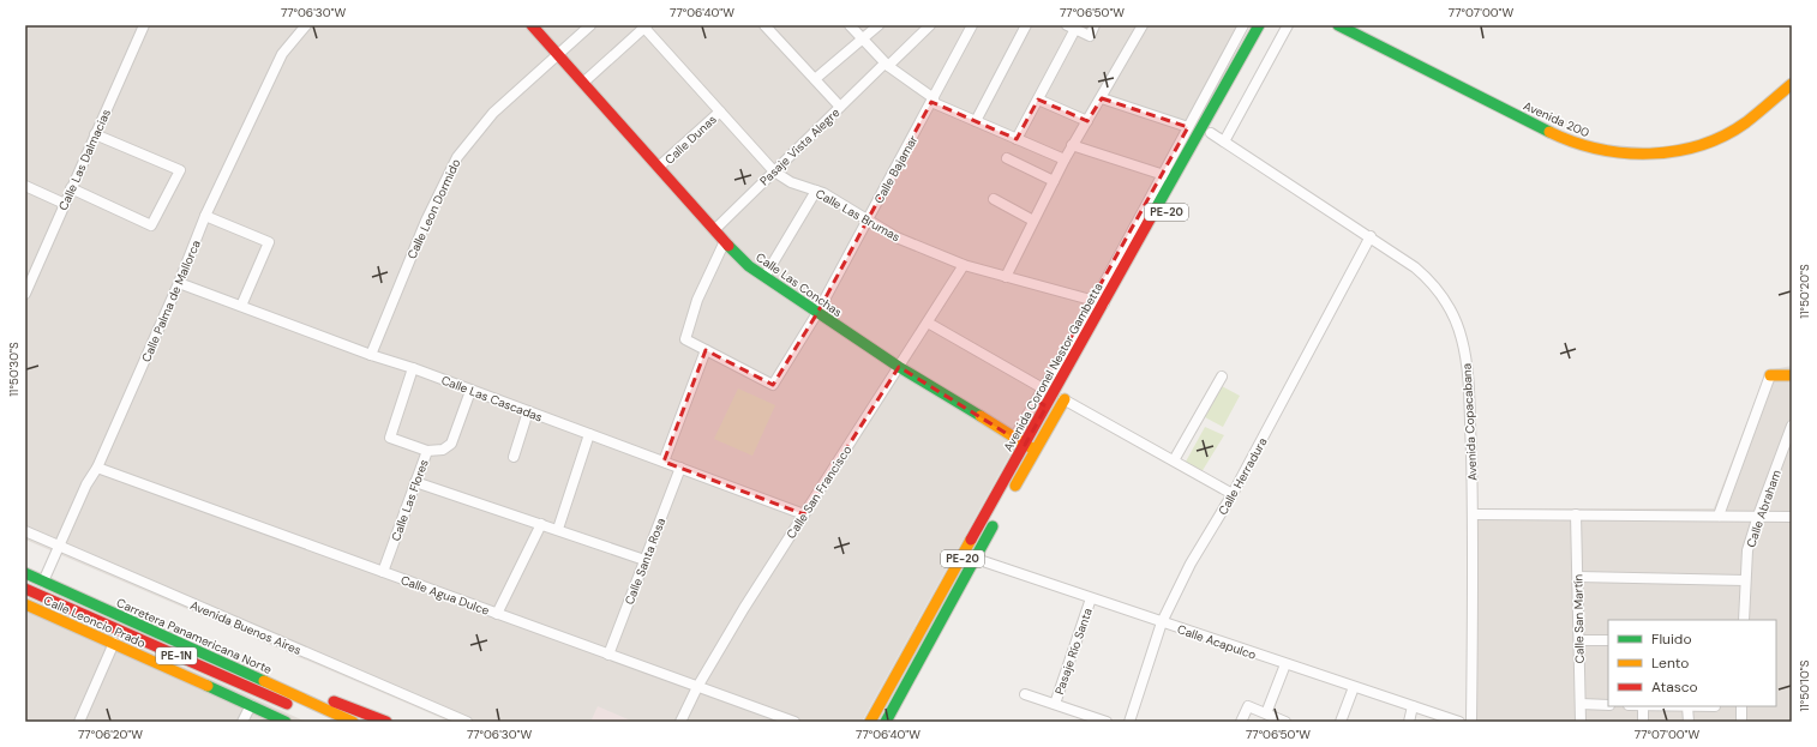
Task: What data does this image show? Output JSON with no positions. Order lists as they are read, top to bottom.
{
  "streets": {
    "main road": [
      "Avenida 200",
      "PE-20",
      "Calle Las Conchas",
      "Avenida Coronel Nestor Gambetta",
      "Calle Leoncio Prado",
      "Carretera Panamericana Norte",
      "PE-1N"
    ],
    "street": [
      "Calle Dunas",
      "Pasaje Vista Alegre",
      "Calle Las Dalmacias",
      "Calle Bajamar",
      "Calle Leon Dormido",
      "Calle Las Brumas",
      "Calle Palma de Mallorca",
      "Calle Las Cascadas",
      "Avenida Copacabana",
      "Calle Herradura",
      "Calle San Francisco",
      "Calle Las Flores",
      "Calle Abraham",
      "Calle Santa Rosa",
      "Calle Agua Dulce",
      "Calle San Martín",
      "Avenida Buenos Aires",
      "Calle Acapulco",
      "Pasaje Río Santa"
    ]
  },
  "crossings": [
    ["Calle Dunas", "Calle Las Brumas"],
    ["Calle Dunas", "Calle Las Conchas"],
    ["Pasaje Vista Alegre", "Calle Las Brumas"],
    ["Pasaje Vista Alegre", "Calle Las Conchas"],
    ["Calle Bajamar", "Calle Las Brumas"],
    ["Calle Bajamar", "Calle Las Conchas"],
    ["Calle Leon Dormido", "Calle Las Conchas"],
    ["Calle Leon Dormido", "Calle Las Cascadas"],
    ["PE-20", "Calle Acapulco"],
    ["Calle Las Brumas", "Avenida Coronel Nestor Gambetta"],
    ["Calle Las Brumas", "Calle San Francisco"],
    ["Calle Las Conchas", "Avenida Coronel Nestor Gambetta"],
    ["Calle Las Conchas", "Calle San Francisco"],
    ["Calle Palma de Mallorca", "Calle Las Cascadas"],
    ["Calle Palma de Mallorca", "Calle Agua Dulce"],
    ["Calle Palma de Mallorca", "Avenida Buenos Aires"],
    ["Calle Palma de Mallorca", "Carretera Panamericana Norte"],
    ["Avenida Coronel Nestor Gambetta", "Avenida Copacabana"],
    ["Calle Las Cascadas", "Calle San Francisco"],
    ["Calle Las Cascadas", "Calle Las Flores"],
    ["Calle Las Cascadas", "Calle Santa Rosa"],
    ["Avenida Copacabana", "Calle Herradura"],
    ["Calle Herradura", "Calle Acapulco"],
    ["Calle San Francisco", "Calle Agua Dulce"],
    ["Calle Las Flores", "Calle Agua Dulce"],
    ["Calle Santa Rosa", "Calle Agua Dulce"],
    ["Calle Acapulco", "Pasaje Río Santa"]
  ],
  "legend": ["Fluido", "Lento", "Atasco"],
  "coordinates": [
    "77°06'30\"W",
    "77°06'40\"W",
    "77°06'50\"W",
    "77°07'00\"W",
    "11°50'20\"S",
    "11°50'30\"S",
    "11°50'10\"S",
    "77°06'20\"W"
  ]
}
